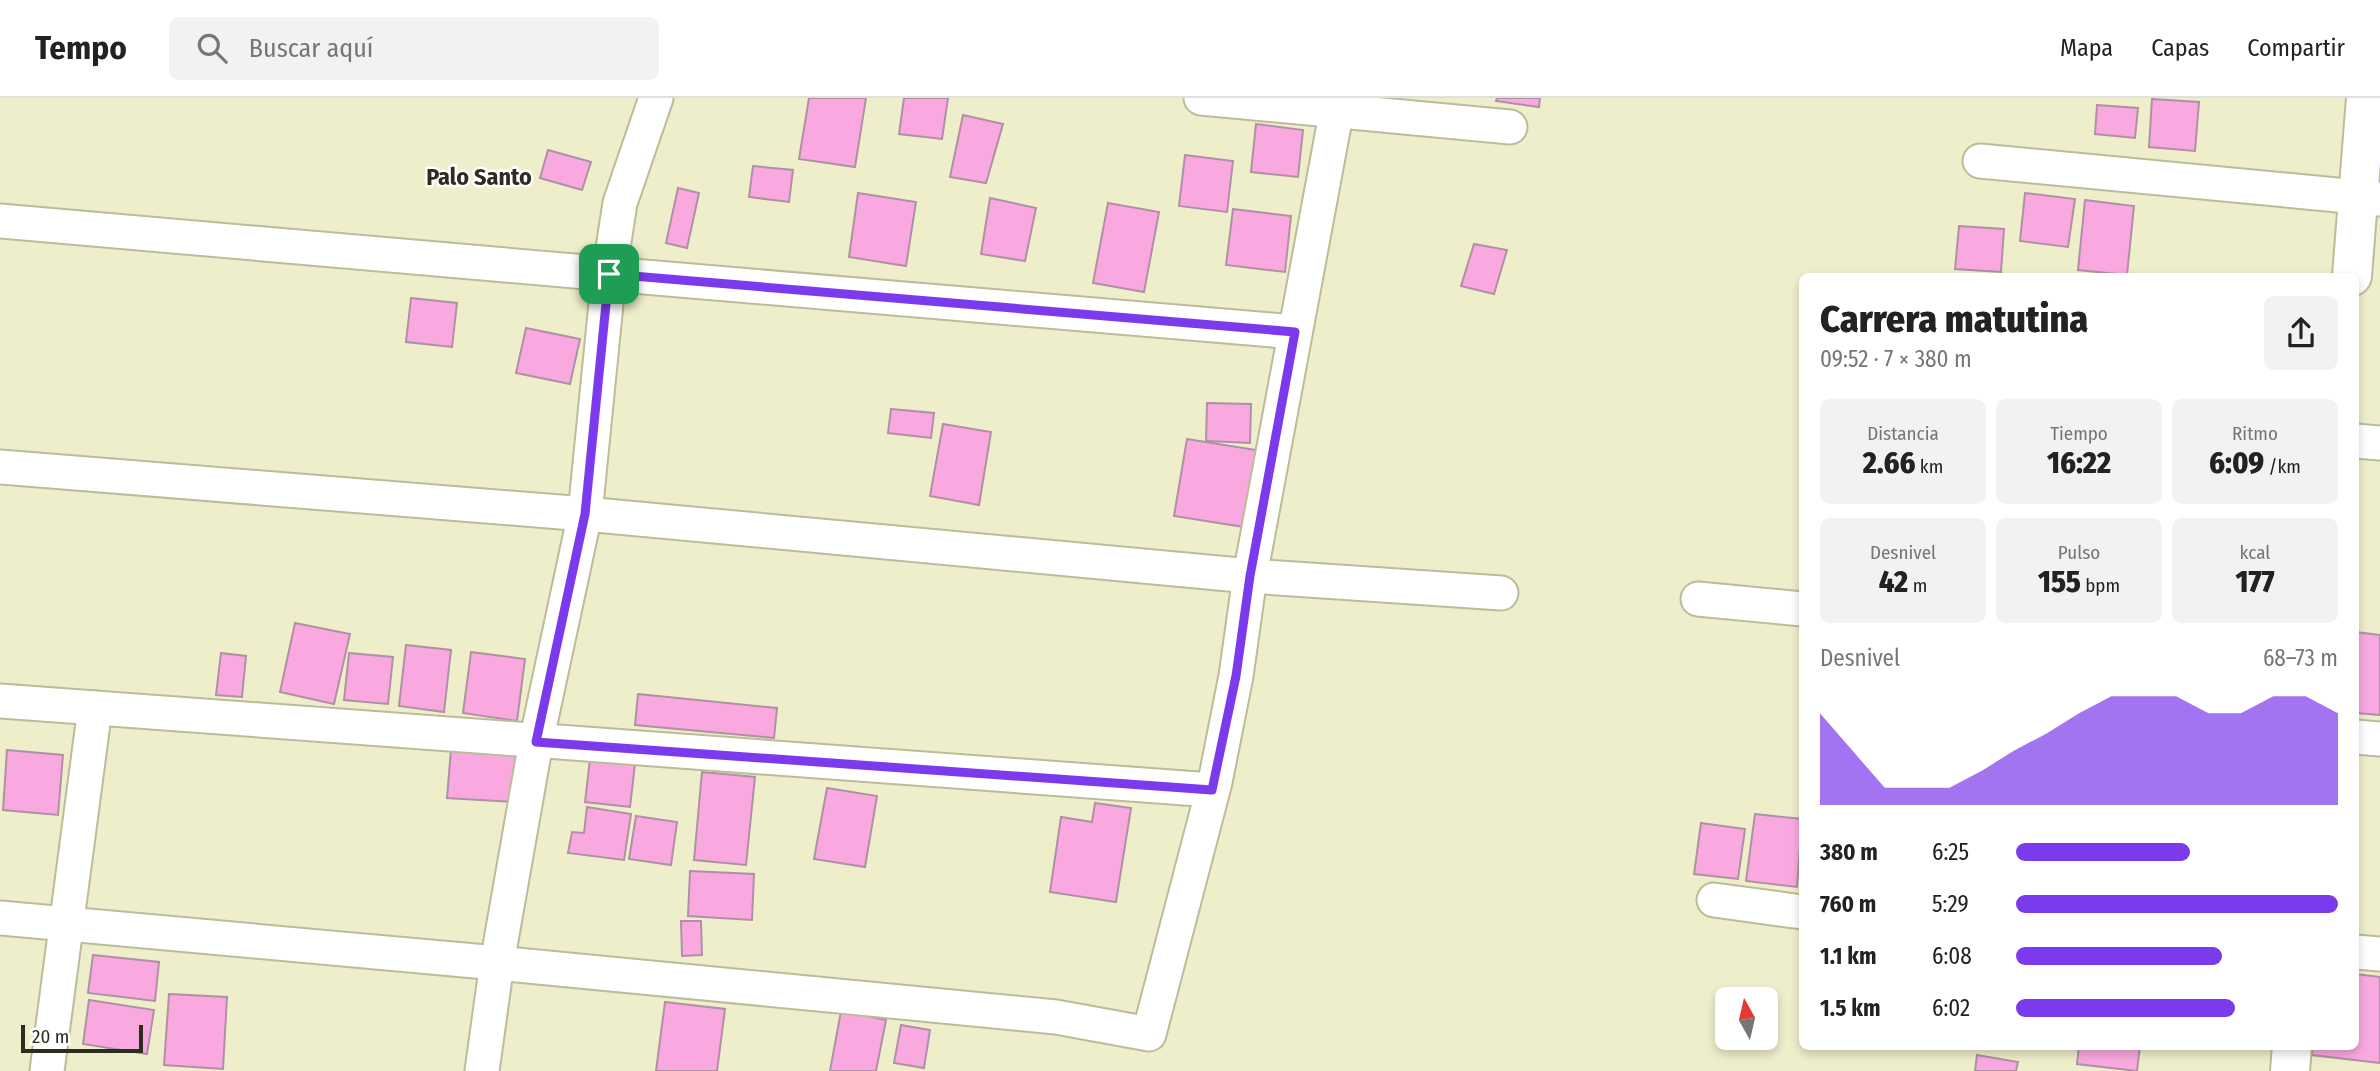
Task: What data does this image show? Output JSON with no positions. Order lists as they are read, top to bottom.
{
  "districts": ["Palo Santo"],
  "scale_bar": "20 m",
  "north": "top",
  "page": {
    "header": "Tempo",
    "search": "Buscar aquí",
    "nav": ["Mapa", "Capas", "Compartir"],
    "heading": ["Carrera matutina", "09:52 · 7 × 380 m"],
    "stats": [
      ["Distancia", "2.66 km"],
      ["Tiempo", "16:22"],
      ["Ritmo", "6:09 /km"],
      ["Desnivel", "42 m"],
      ["Pulso", "155 bpm"],
      ["kcal", "177"]
    ],
    "chart": ["Desnivel", "68–73 m"],
    "list": [
      {
        "name": "380 m",
        "note": "6:25"
      },
      {
        "name": "760 m",
        "note": "5:29"
      },
      {
        "name": "1.1 km",
        "note": "6:08"
      },
      {
        "name": "1.5 km",
        "note": "6:02"
      }
    ],
    "scale": "20 m"
  }
}
